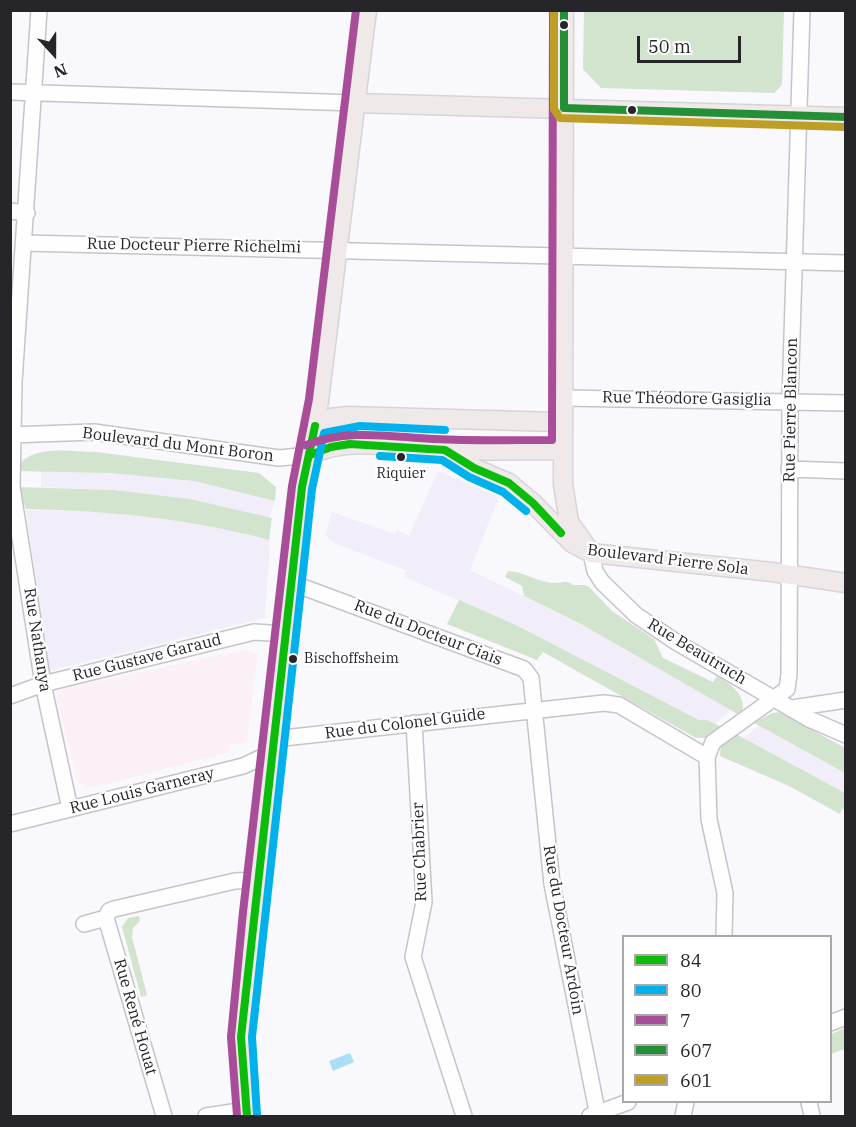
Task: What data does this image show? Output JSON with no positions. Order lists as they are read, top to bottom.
{
  "streets": {
    "main road": ["Boulevard Pierre Sola"],
    "street": [
      "Rue Docteur Pierre Richelmi",
      "Rue Théodore Gasiglia",
      "Rue Pierre Blancon",
      "Boulevard du Mont Boron",
      "Rue du Docteur Ciais",
      "Rue Nathanya",
      "Rue Beautruch",
      "Rue Gustave Garaud",
      "Rue du Colonel Guide",
      "Rue Louis Garneray",
      "Rue Chabrier",
      "Rue du Docteur Ardoin",
      "Rue René Houat"
    ]
  },
  "crossings": [
    ["Rue Docteur Pierre Richelmi", "Rue Pierre Blancon"],
    ["Rue Docteur Pierre Richelmi", "Rue Nathanya"],
    ["Rue Théodore Gasiglia", "Rue Pierre Blancon"],
    ["Rue Pierre Blancon", "Boulevard Pierre Sola"],
    ["Rue Pierre Blancon", "Rue Beautruch"],
    ["Boulevard du Mont Boron", "Boulevard Pierre Sola"],
    ["Boulevard du Mont Boron", "Rue Nathanya"],
    ["Boulevard Pierre Sola", "Rue Beautruch"],
    ["Rue du Docteur Ciais", "Rue du Colonel Guide"],
    ["Rue du Docteur Ciais", "Rue du Docteur Ardoin"],
    ["Rue Nathanya", "Rue Gustave Garaud"],
    ["Rue Nathanya", "Rue Louis Garneray"],
    ["Rue du Colonel Guide", "Rue Louis Garneray"],
    ["Rue du Colonel Guide", "Rue Chabrier"],
    ["Rue du Colonel Guide", "Rue du Docteur Ardoin"]
  ],
  "places": ["Riquier", "Bischoffsheim"],
  "lines": [
    "transit line 7",
    "transit line 607",
    "transit line 601",
    "transit line 84",
    "transit line 80"
  ],
  "legend": [
    "84",
    "80",
    "7",
    "607",
    "601"
  ],
  "scale_bar": "50 m",
  "north": "bottom"
}
